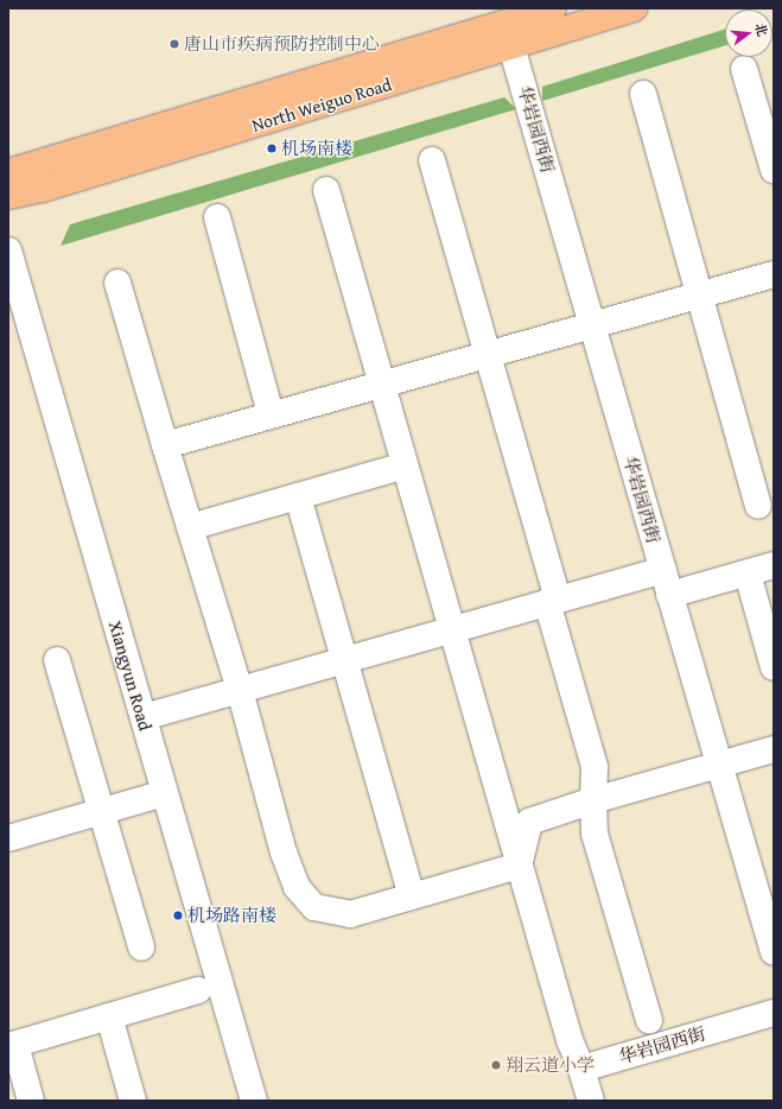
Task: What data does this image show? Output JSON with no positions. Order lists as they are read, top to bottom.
{
  "streets": {
    "main road": ["North Weiguo Road"],
    "street": ["华岩园西街", "Xiangyun Road"]
  },
  "crossings": [
    ["North Weiguo Road", "华岩园西街"]
  ],
  "places": [
    "唐山市疾病预防控制中心",
    "机场南楼",
    "机场路南楼",
    "翔云道小学"
  ],
  "north": "right"
}
